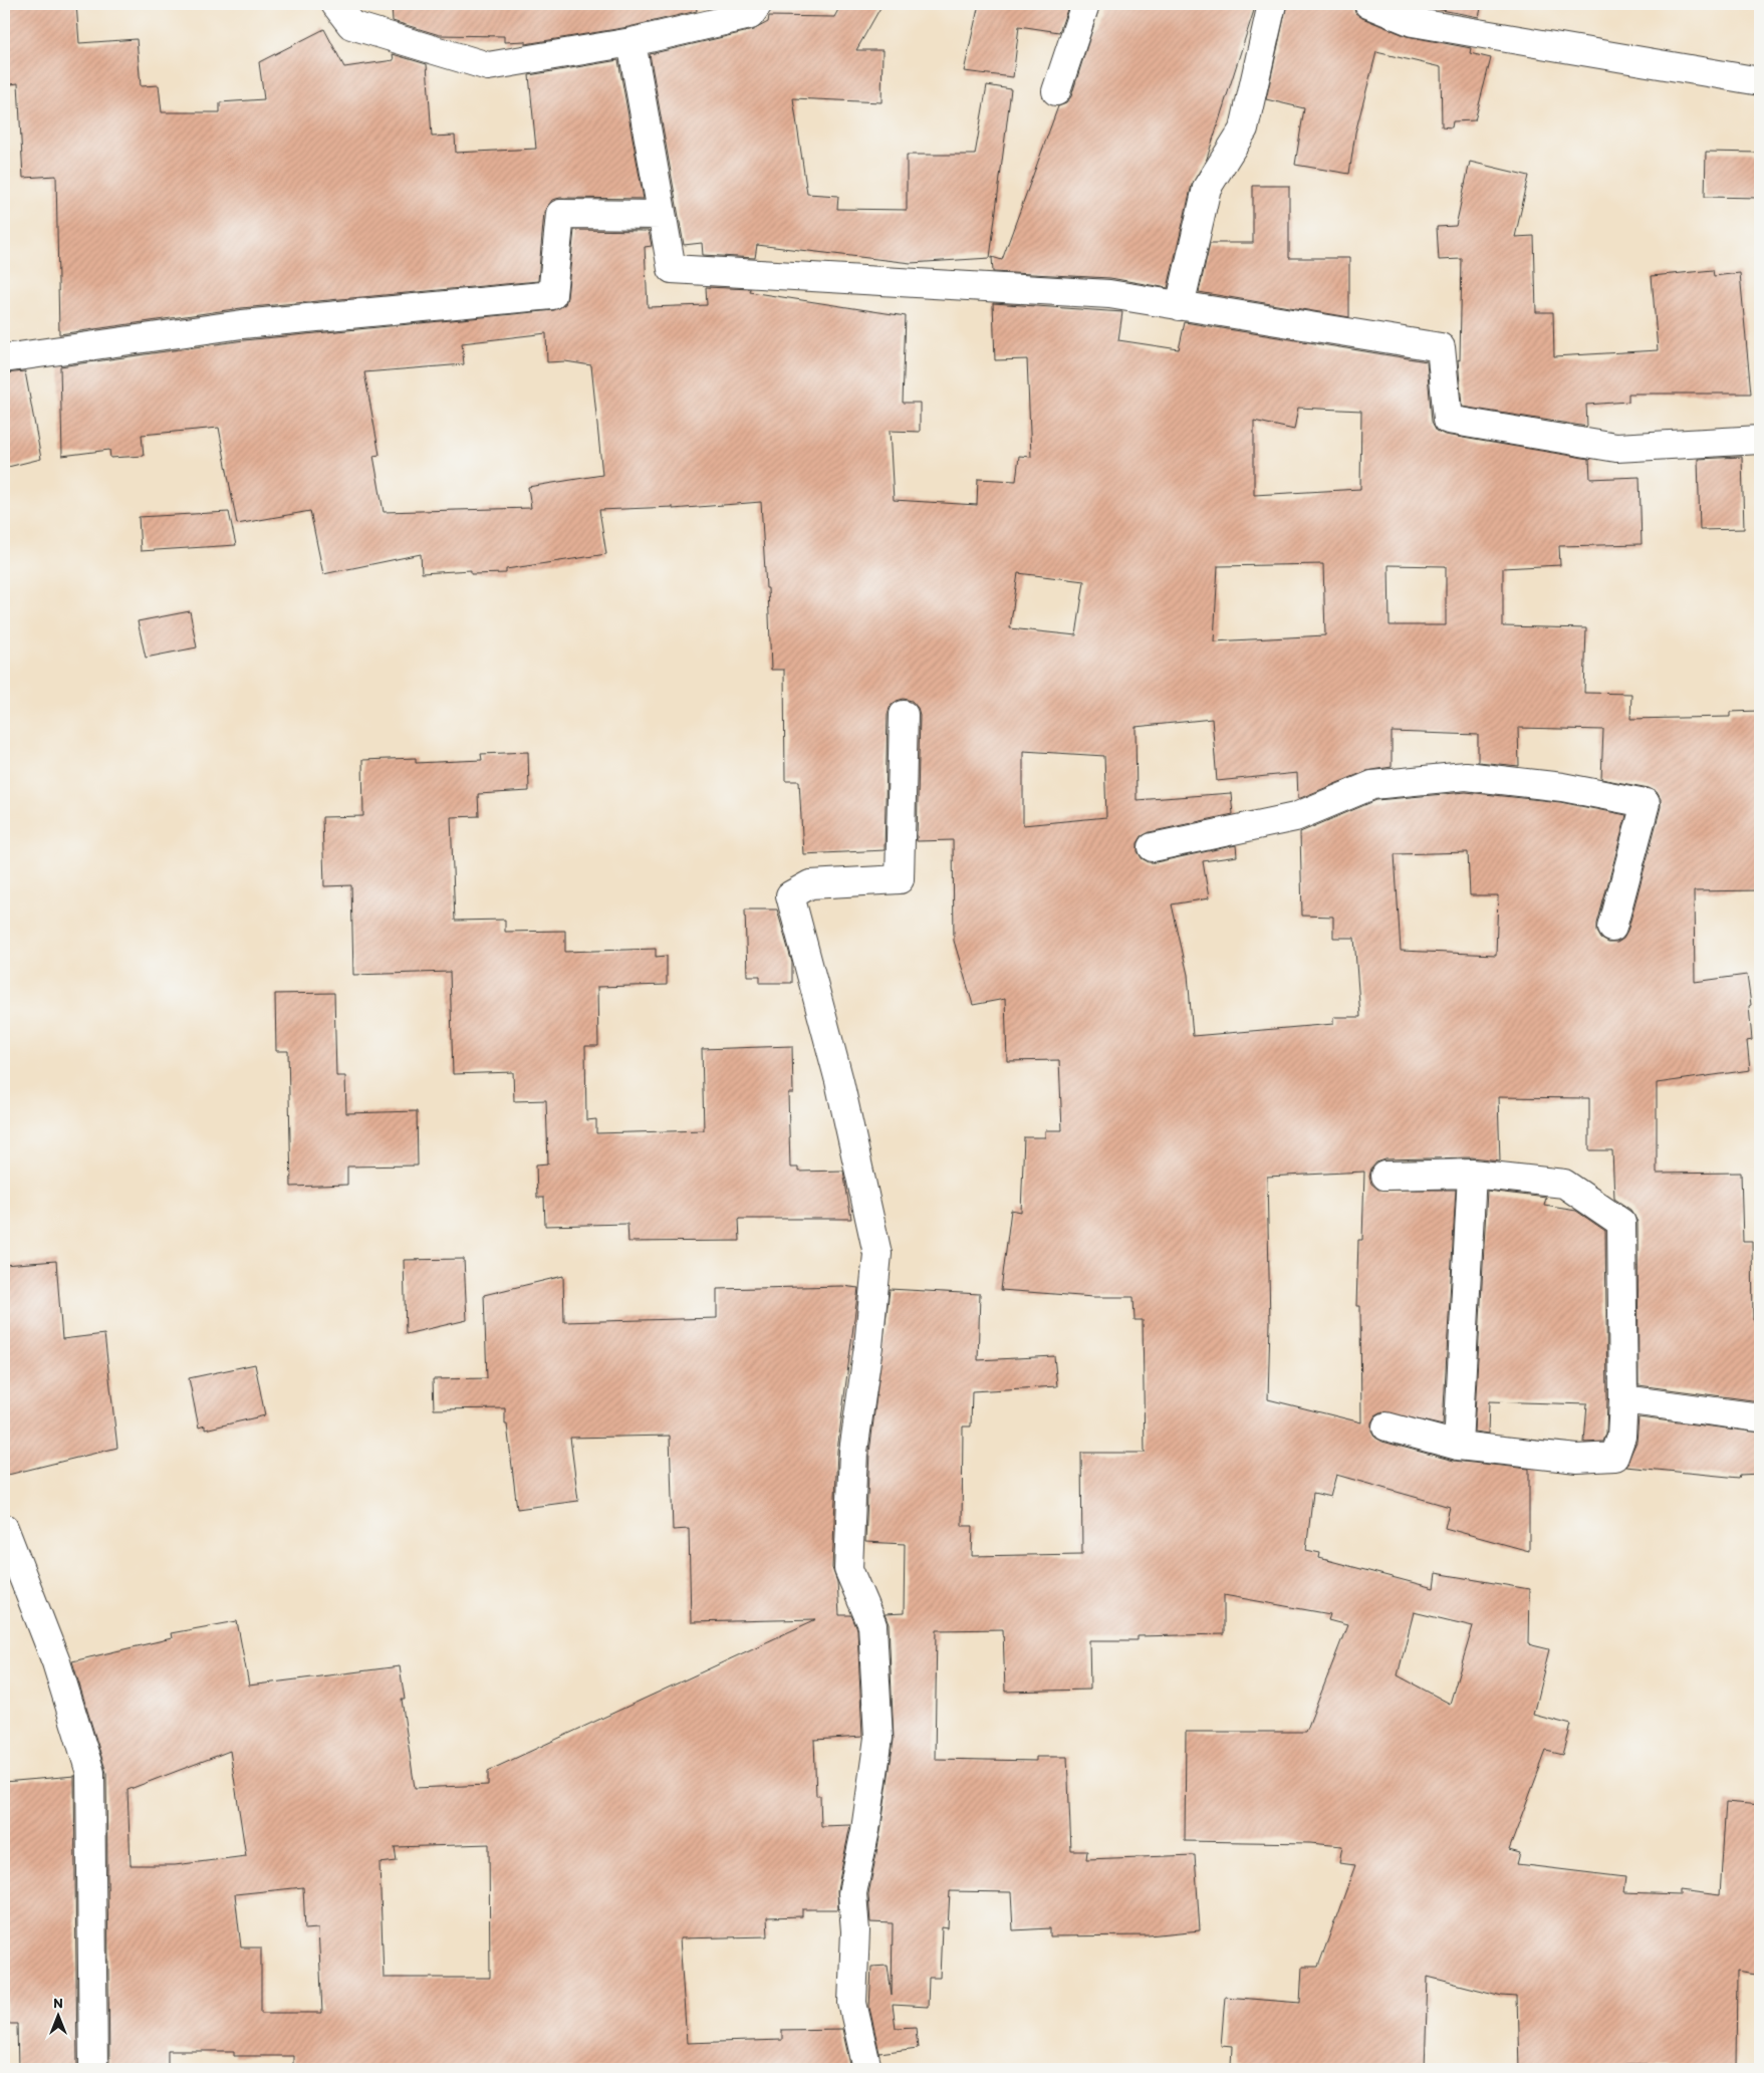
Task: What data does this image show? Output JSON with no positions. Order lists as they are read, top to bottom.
{
  "north": "top"
}
